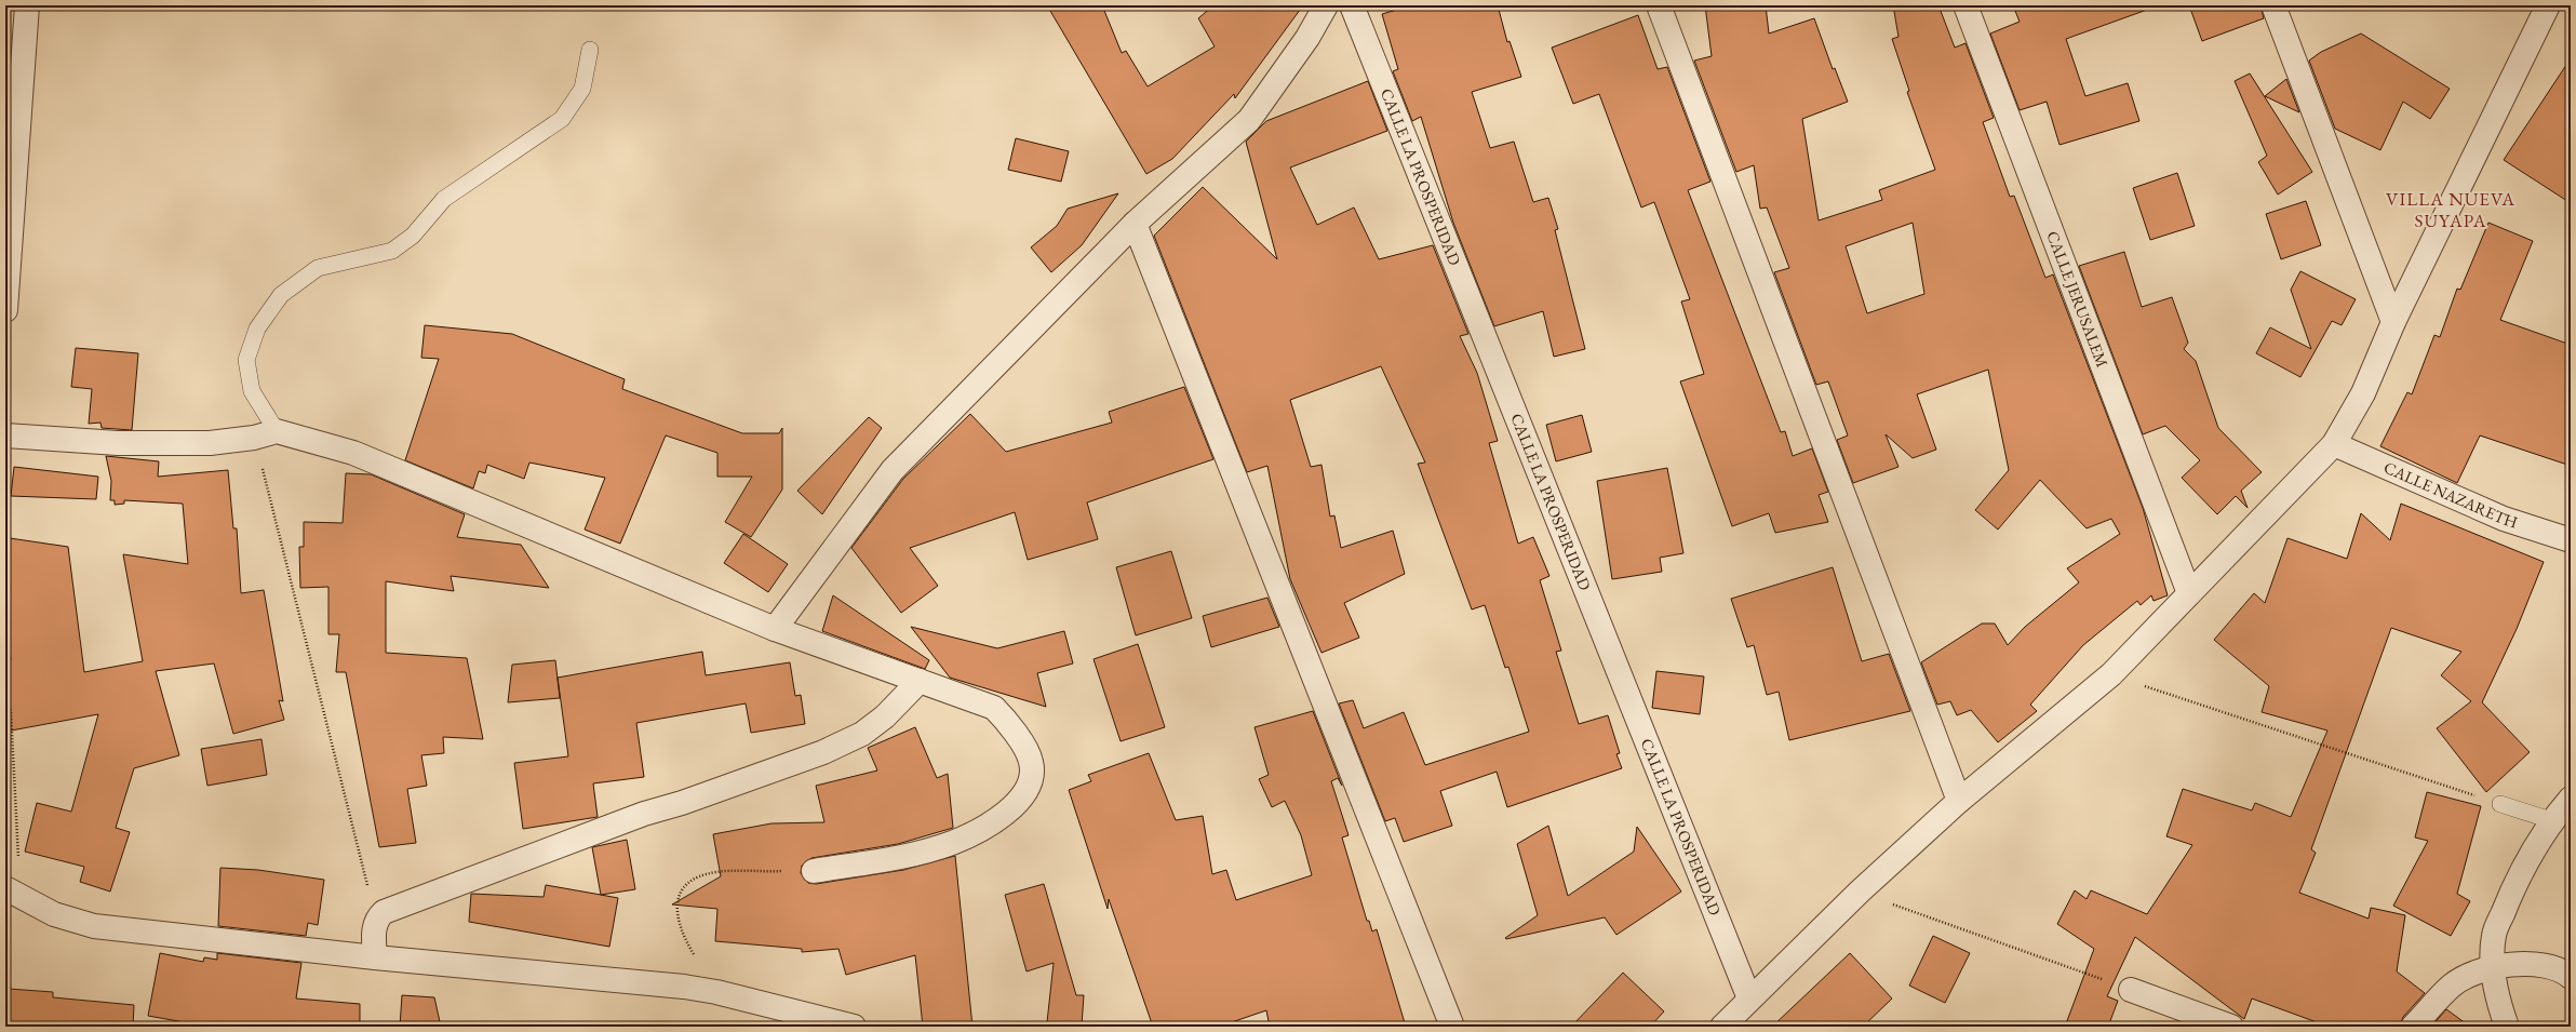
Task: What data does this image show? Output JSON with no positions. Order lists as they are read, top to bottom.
{
  "streets": {
    "street": ["CALLE LA PROSPERIDAD", "CALLE JERUSALEM", "CALLE NAZARETH"]
  },
  "districts": ["VILLA NUEVA SUYAPA"]
}
